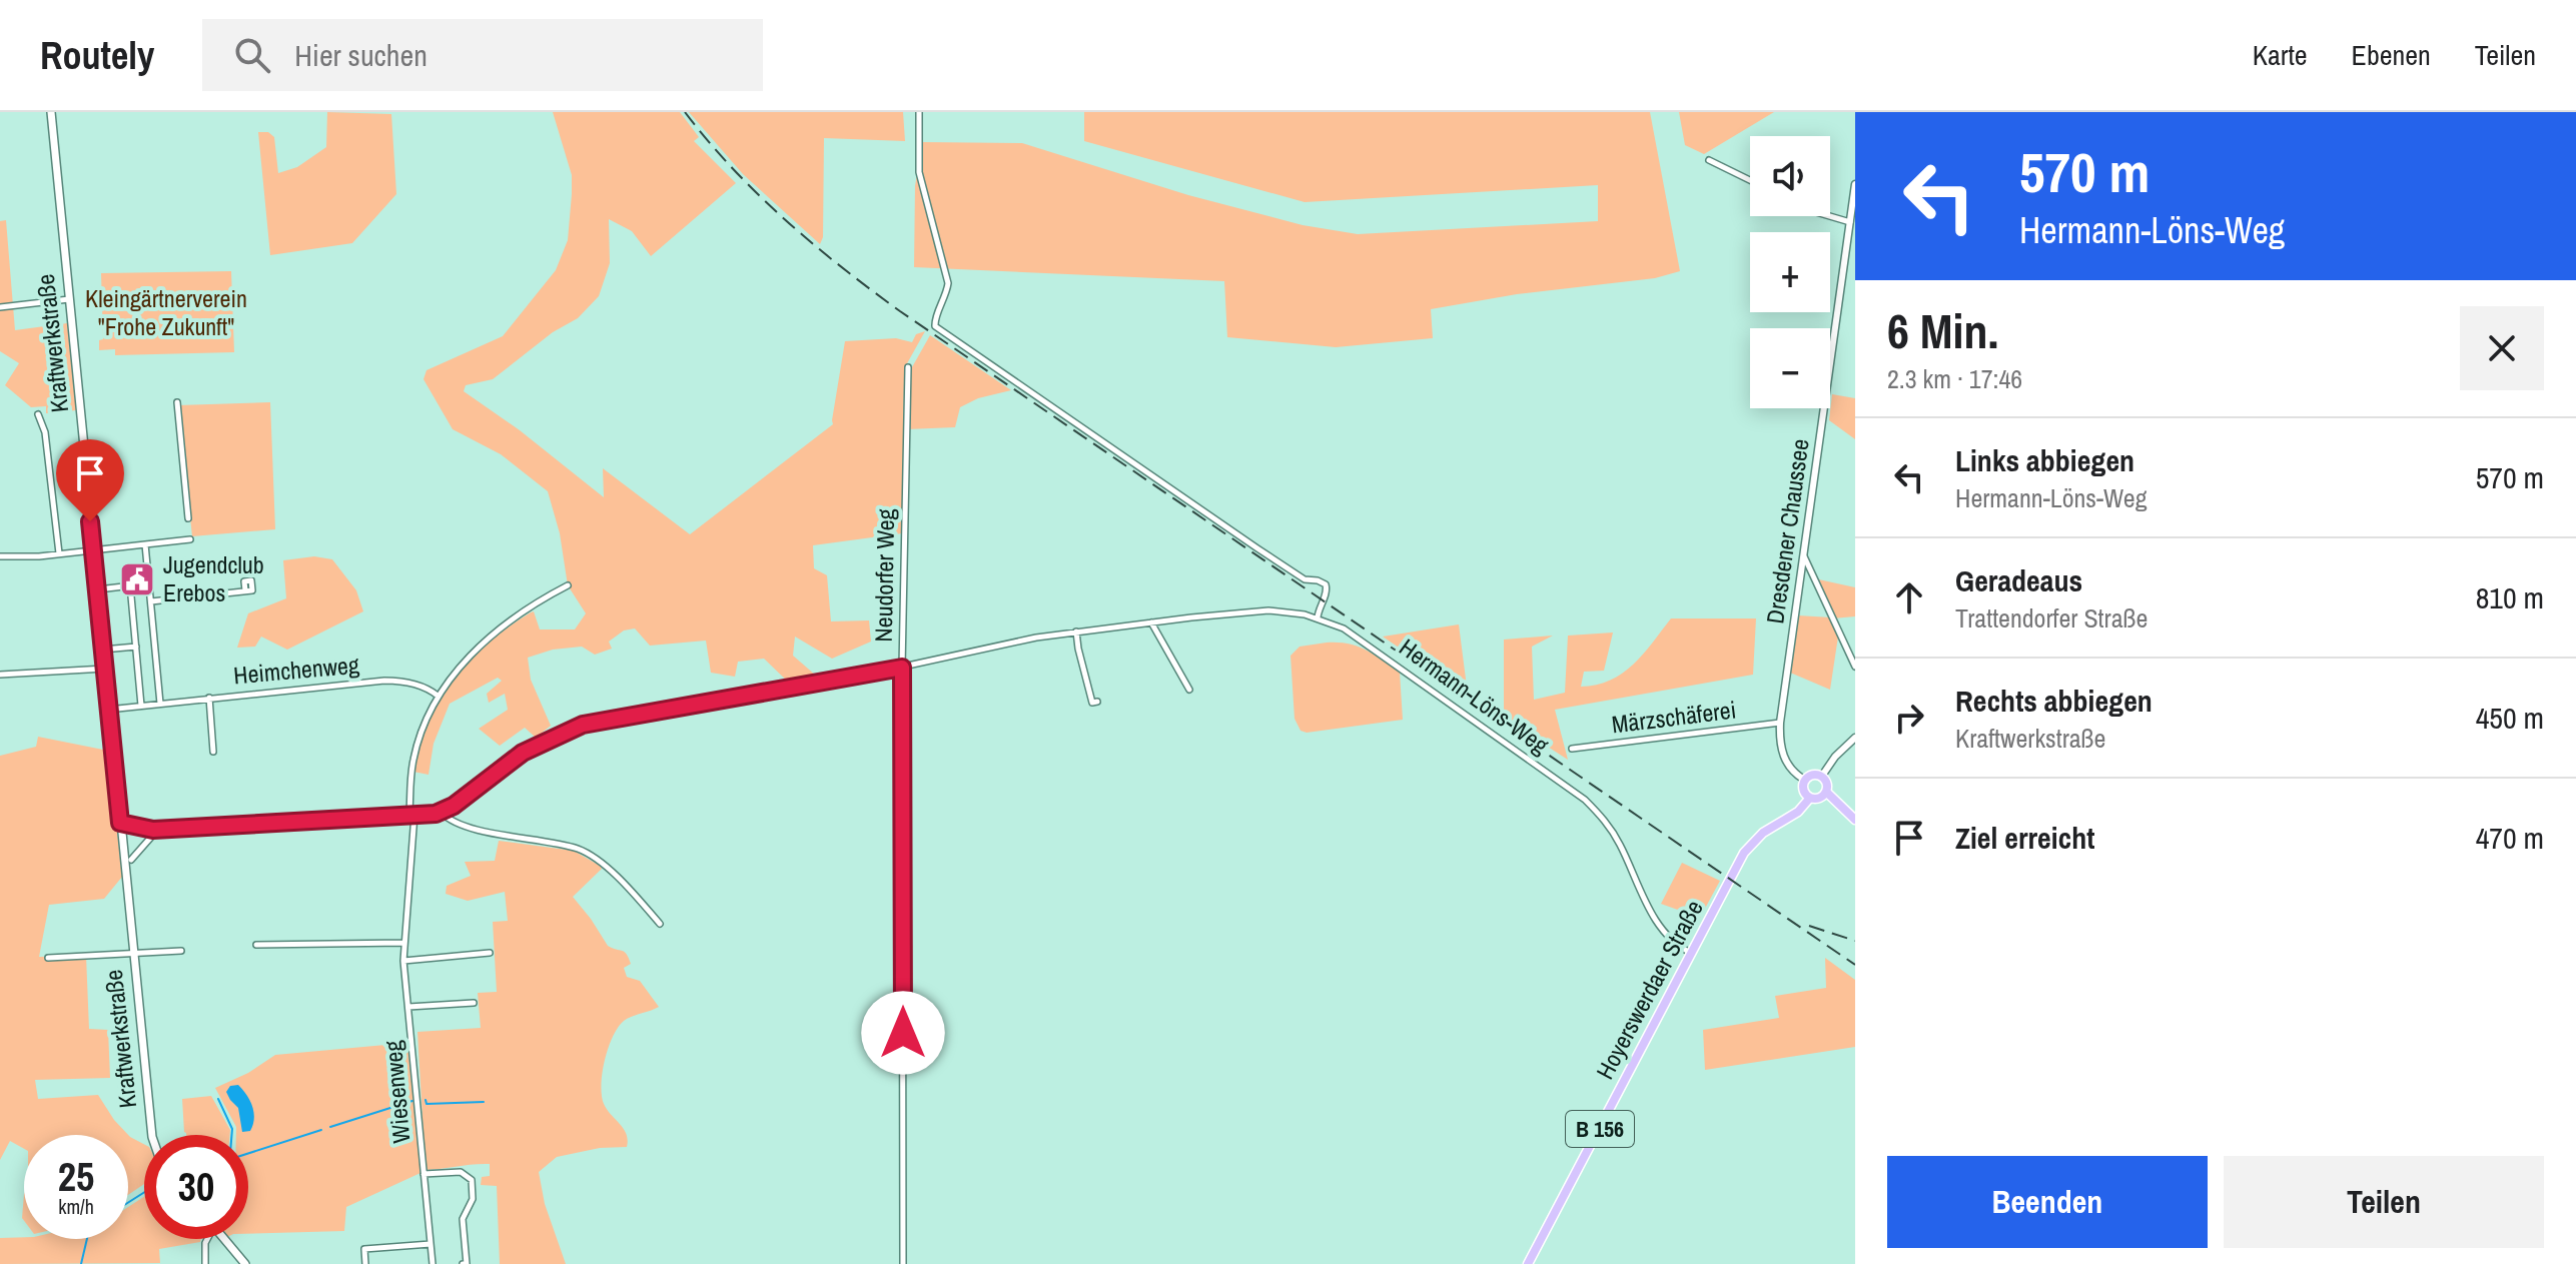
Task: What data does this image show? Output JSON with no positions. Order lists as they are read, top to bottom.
{
  "streets": {
    "main road": ["Kraftwerkstraße", "Hoyerswerdaer Straße", "B 156"],
    "street": [
      "Dresdener Chaussee",
      "Neudorfer Weg",
      "Heimchenweg",
      "Hermann-Löns-Weg",
      "Märzschäferei",
      "Wiesenweg"
    ]
  },
  "crossings": [
    ["Dresdener Chaussee", "Märzschäferei"],
    ["Dresdener Chaussee", "Hoyerswerdaer Straße"],
    ["Neudorfer Weg", "Hermann-Löns-Weg"],
    ["Heimchenweg", "Wiesenweg"],
    ["Hermann-Löns-Weg", "Hoyerswerdaer Straße"]
  ],
  "parks": ["Kleingärtnerverein \"Frohe Zukunft\""],
  "places": {
    "public building": ["Jugendclub Erebos"]
  },
  "page": {
    "header": "Routely",
    "search": "Hier suchen",
    "nav": ["Karte", "Ebenen", "Teilen"],
    "turn": ["570 m", "Hermann-Löns-Weg"],
    "map_buttons": ["+", "−"],
    "heading": ["6 Min.", "2.3 km · 17:46"],
    "list": [
      {
        "name": "Links abbiegen",
        "note": "Hermann-Löns-Weg",
        "value": "570 m"
      },
      {
        "name": "Geradeaus",
        "note": "Trattendorfer Straße",
        "value": "810 m"
      },
      {
        "name": "Rechts abbiegen",
        "note": "Kraftwerkstraße",
        "value": "450 m"
      },
      {
        "name": "Ziel erreicht",
        "value": "470 m"
      }
    ],
    "speed": "25 km/h",
    "limit": "30",
    "buttons": ["Beenden", "Teilen"]
  }
}
